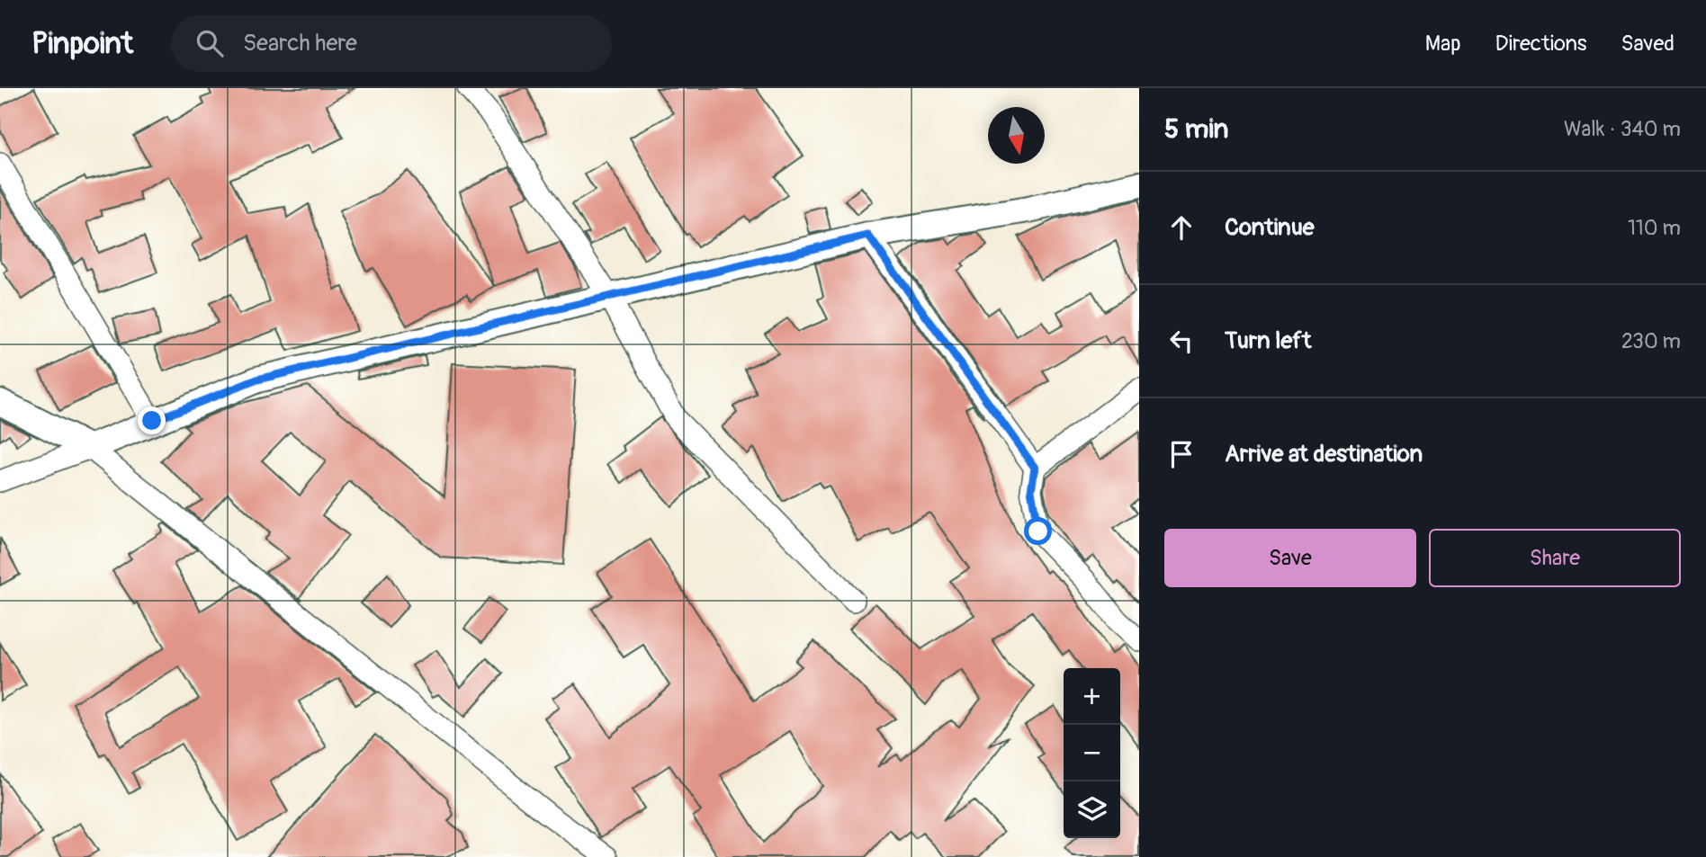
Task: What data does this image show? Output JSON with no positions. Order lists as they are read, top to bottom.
{
  "north": "bottom",
  "page": {
    "header": "Pinpoint",
    "search": "Search here",
    "nav": ["Map", "Directions", "Saved"],
    "heading": ["5 min", "Walk · 340 m"],
    "list": [
      ["Continue", "110 m"],
      ["Turn left", "230 m"],
      "Arrive at destination"
    ],
    "buttons": ["Save", "Share"],
    "map_buttons": ["+", "−"]
  }
}
